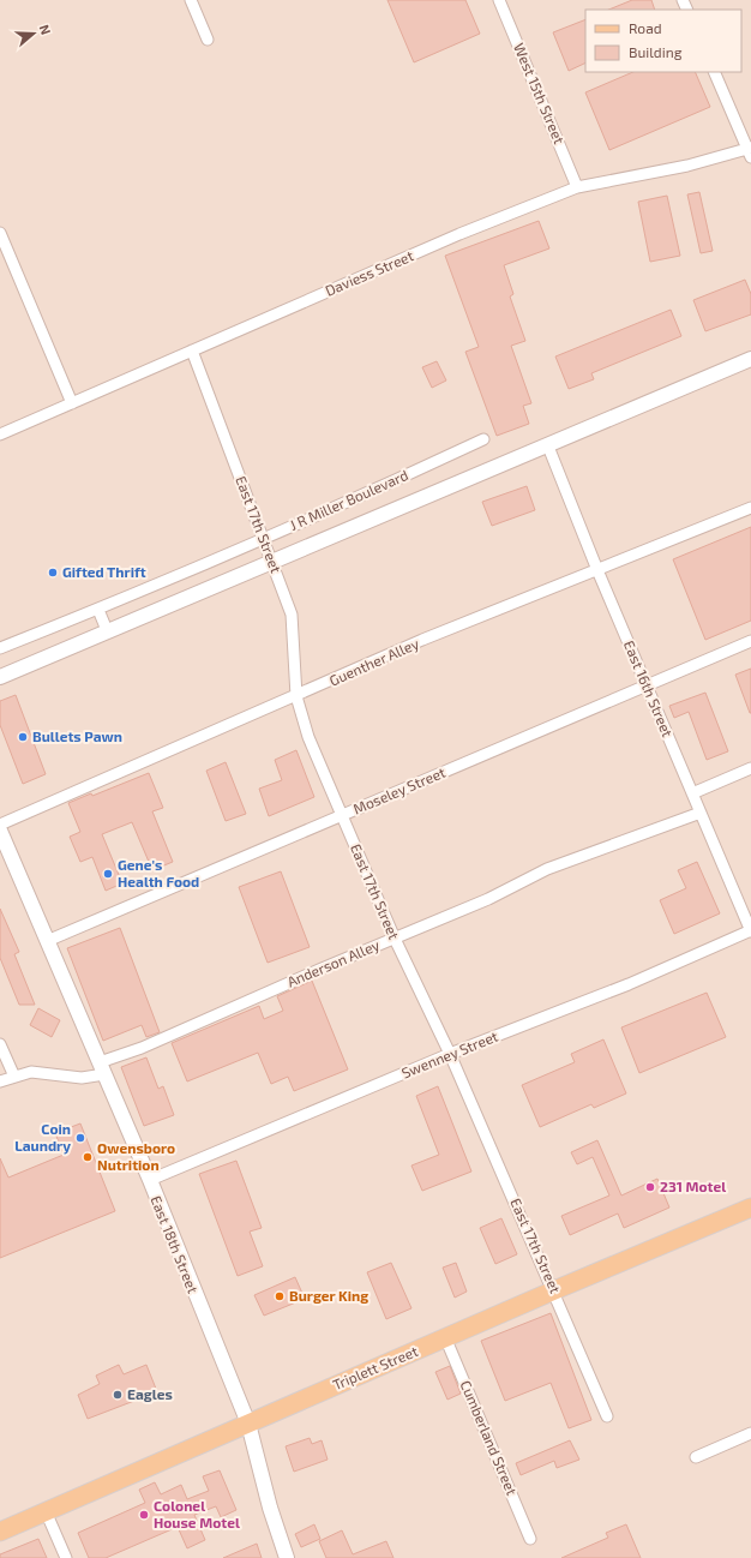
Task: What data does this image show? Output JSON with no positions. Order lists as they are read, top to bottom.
{
  "streets": {
    "main road": ["Triplett Street"],
    "street": [
      "West 15th Street",
      "Daviess Street",
      "J R Miller Boulevard",
      "East 17th Street",
      "Guenther Alley",
      "East 16th Street",
      "Moseley Street",
      "Anderson Alley",
      "Swenney Street",
      "East 18th Street",
      "Cumberland Street"
    ]
  },
  "crossings": [
    ["West 15th Street", "Daviess Street"],
    ["Daviess Street", "East 17th Street"],
    ["J R Miller Boulevard", "East 17th Street"],
    ["East 17th Street", "Guenther Alley"],
    ["East 17th Street", "Moseley Street"],
    ["East 17th Street", "Anderson Alley"],
    ["East 17th Street", "Swenney Street"],
    ["East 17th Street", "Triplett Street"],
    ["Guenther Alley", "East 16th Street"],
    ["East 16th Street", "Moseley Street"],
    ["East 16th Street", "Anderson Alley"],
    ["East 16th Street", "Swenney Street"],
    ["Moseley Street", "East 18th Street"],
    ["Anderson Alley", "East 18th Street"],
    ["Swenney Street", "East 18th Street"],
    ["East 18th Street", "Triplett Street"],
    ["Triplett Street", "Cumberland Street"]
  ],
  "places": [
    "Gifted Thrift",
    "Bullets Pawn",
    "Gene's Health Food",
    "Coin Laundry",
    "Owensboro Nutrition",
    "231 Motel",
    "Burger King",
    "Eagles",
    "Colonel House Motel"
  ],
  "legend": ["Road", "Building"],
  "north": "right"
}
